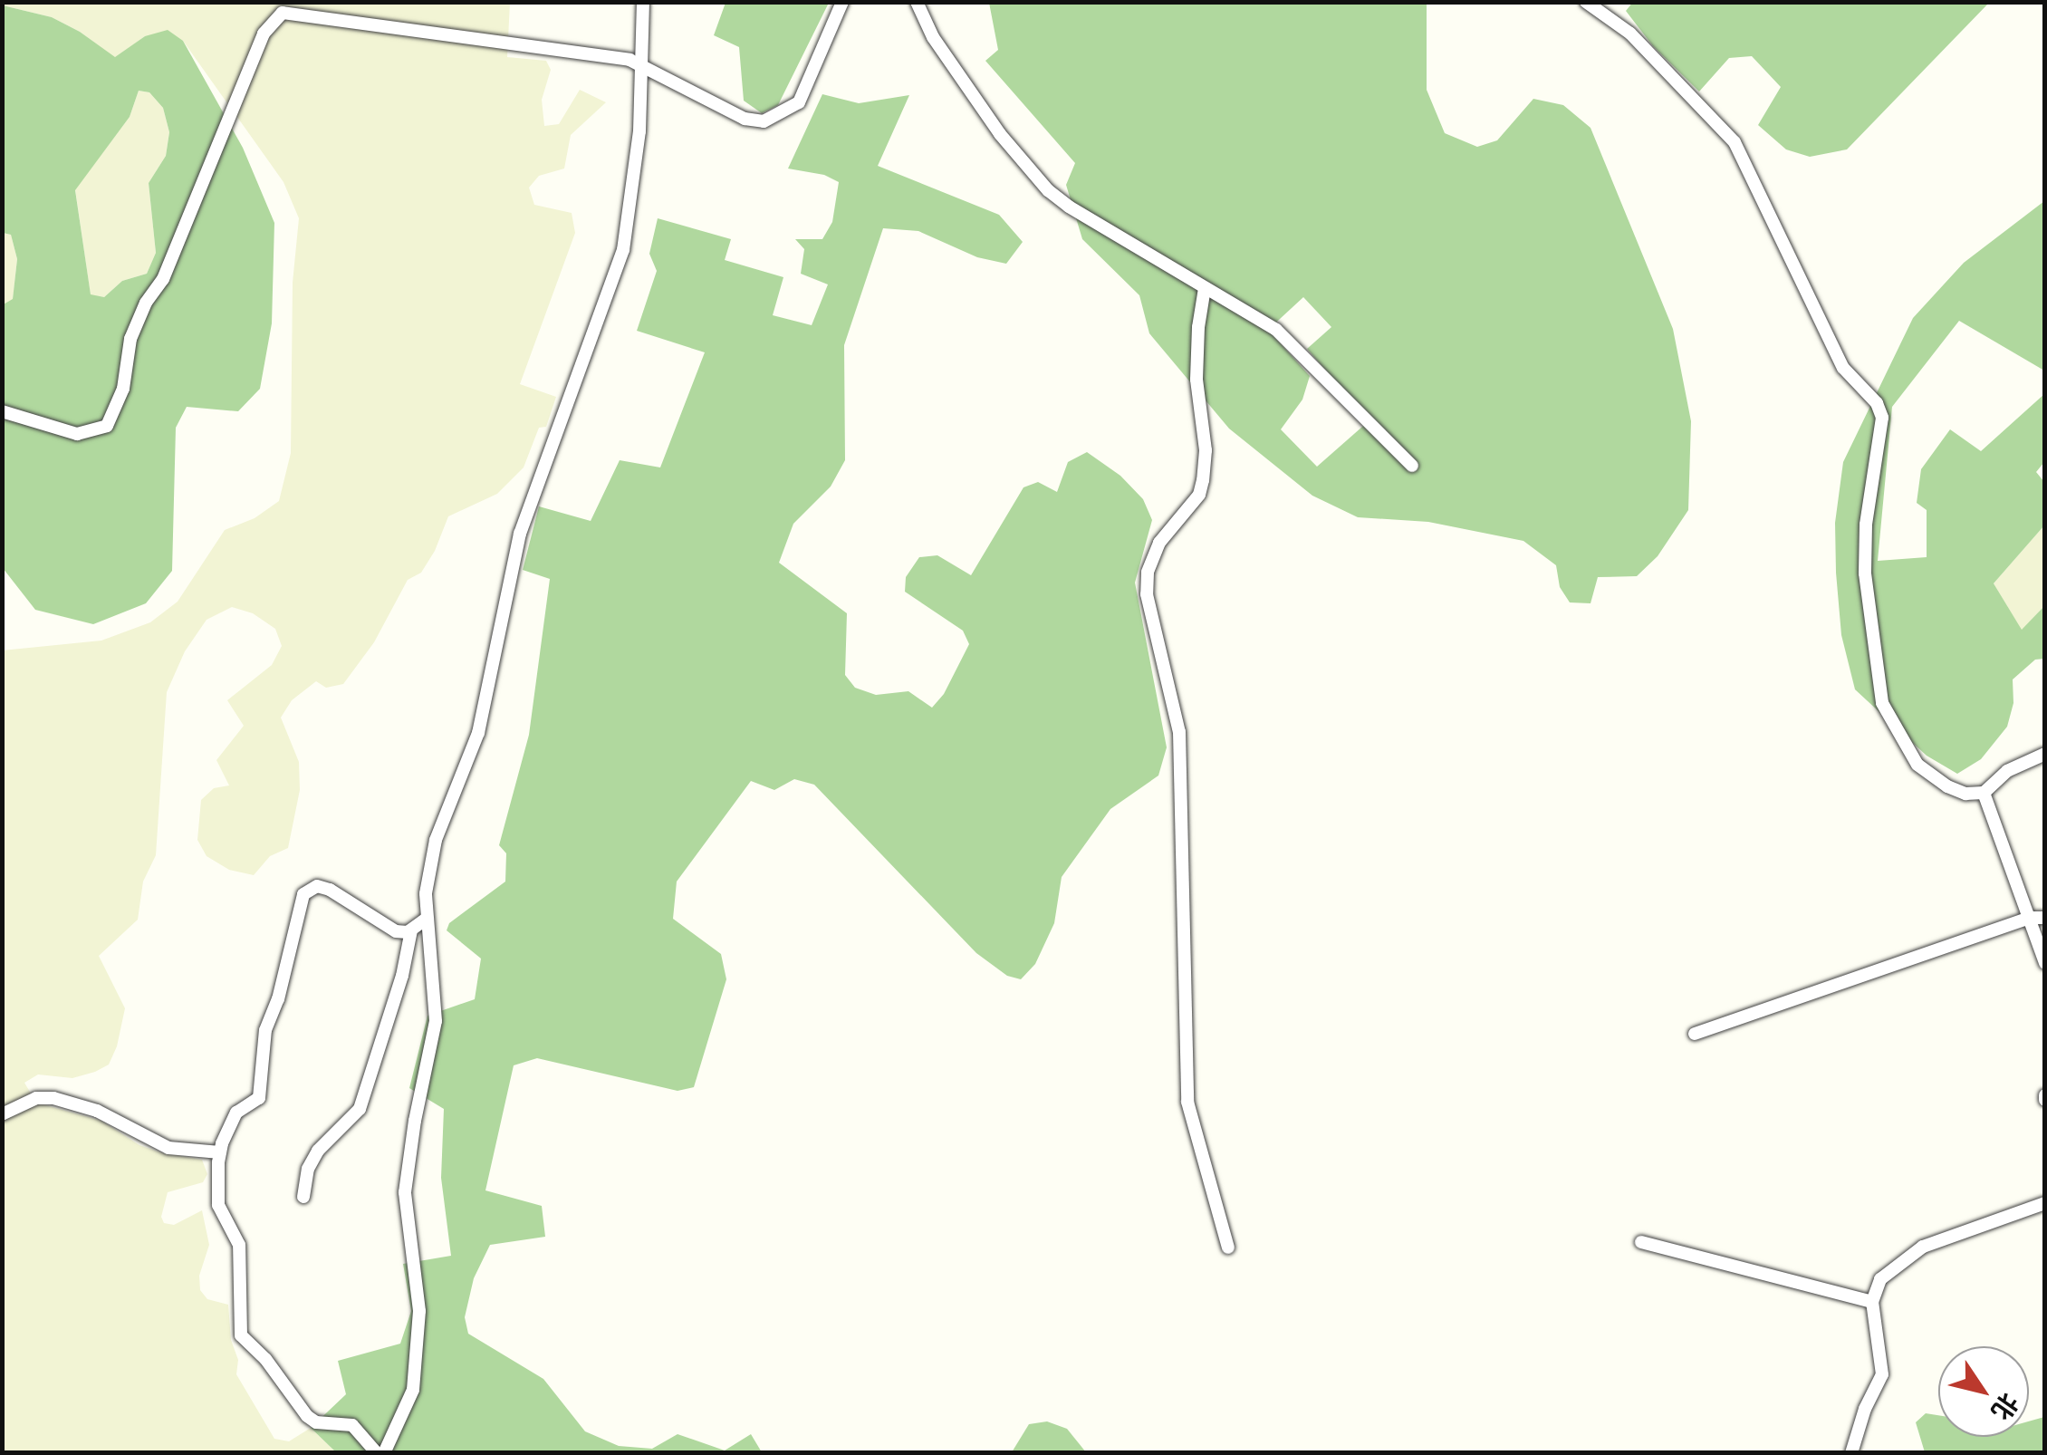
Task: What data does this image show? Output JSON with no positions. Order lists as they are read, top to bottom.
{
  "north": "bottom right"
}
